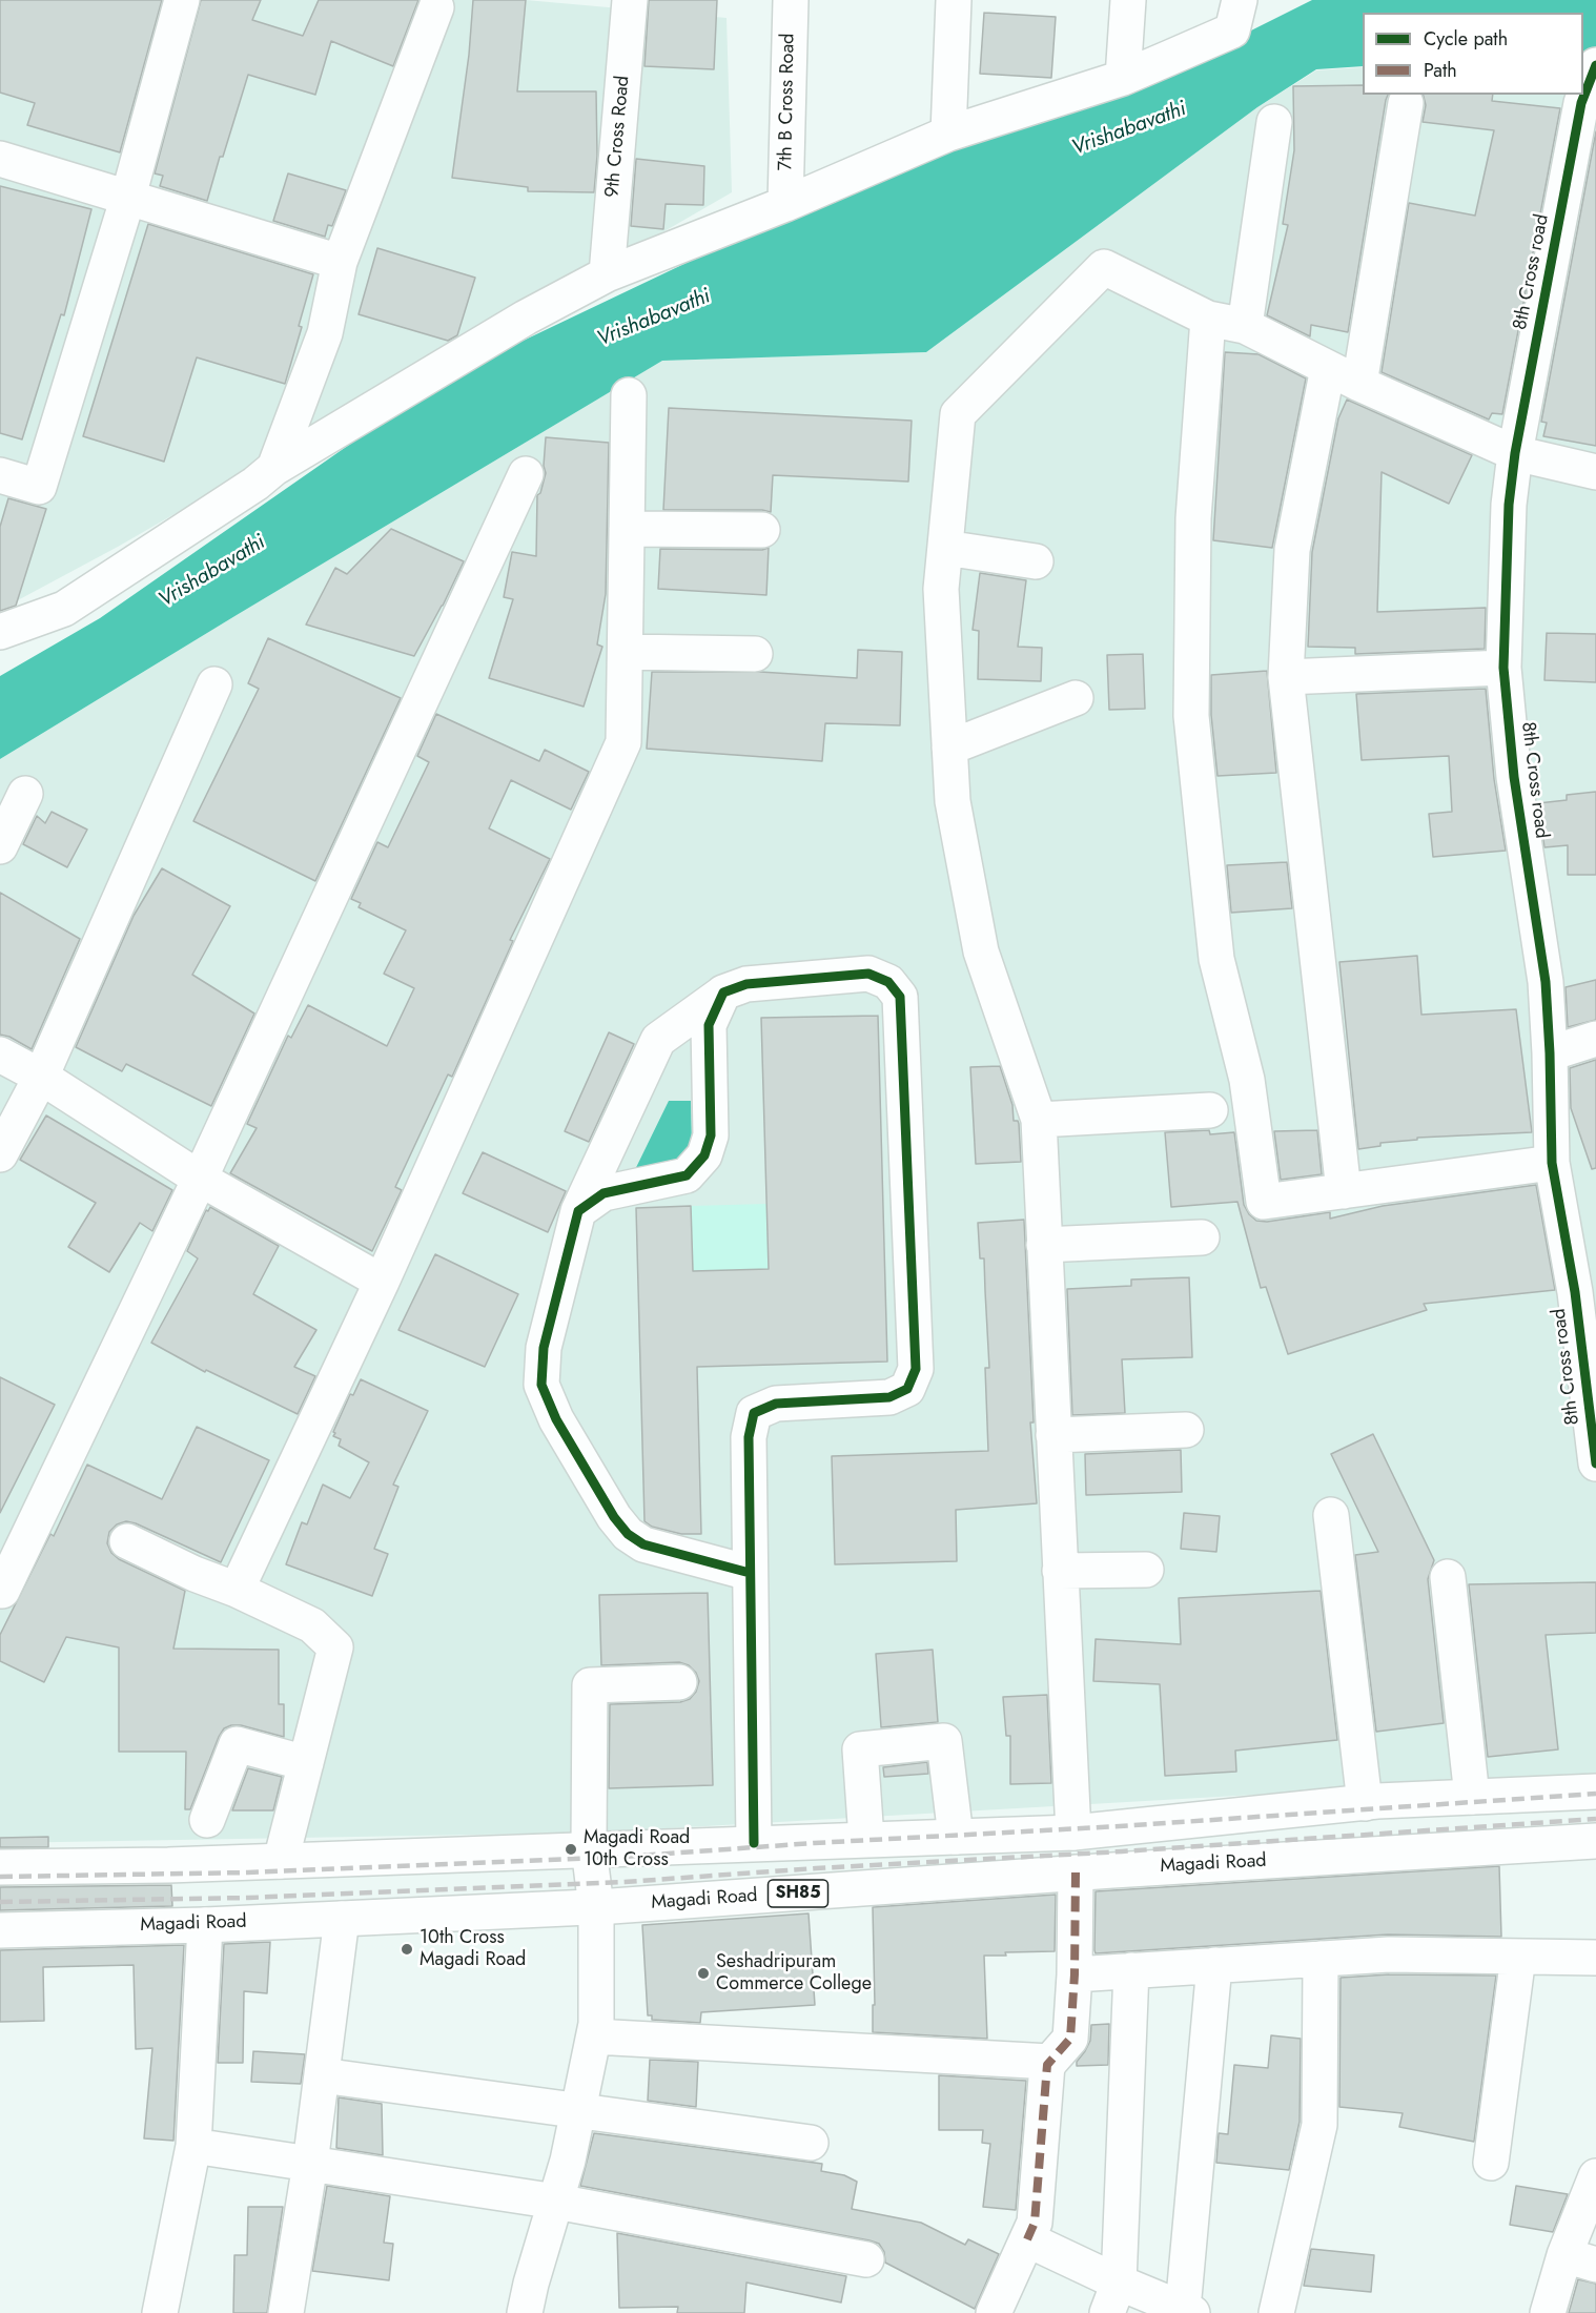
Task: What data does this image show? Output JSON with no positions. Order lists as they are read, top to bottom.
{
  "streets": {
    "street": [
      "7th B Cross Road",
      "9th Cross Road",
      "8th Cross road",
      "Magadi Road",
      "SH85"
    ]
  },
  "water": ["Vrishabavathi"],
  "places": ["Magadi Road 10th Cross", "10th Cross Magadi Road", "Seshadripuram Commerce College"],
  "legend": ["Cycle path", "Path"]
}
